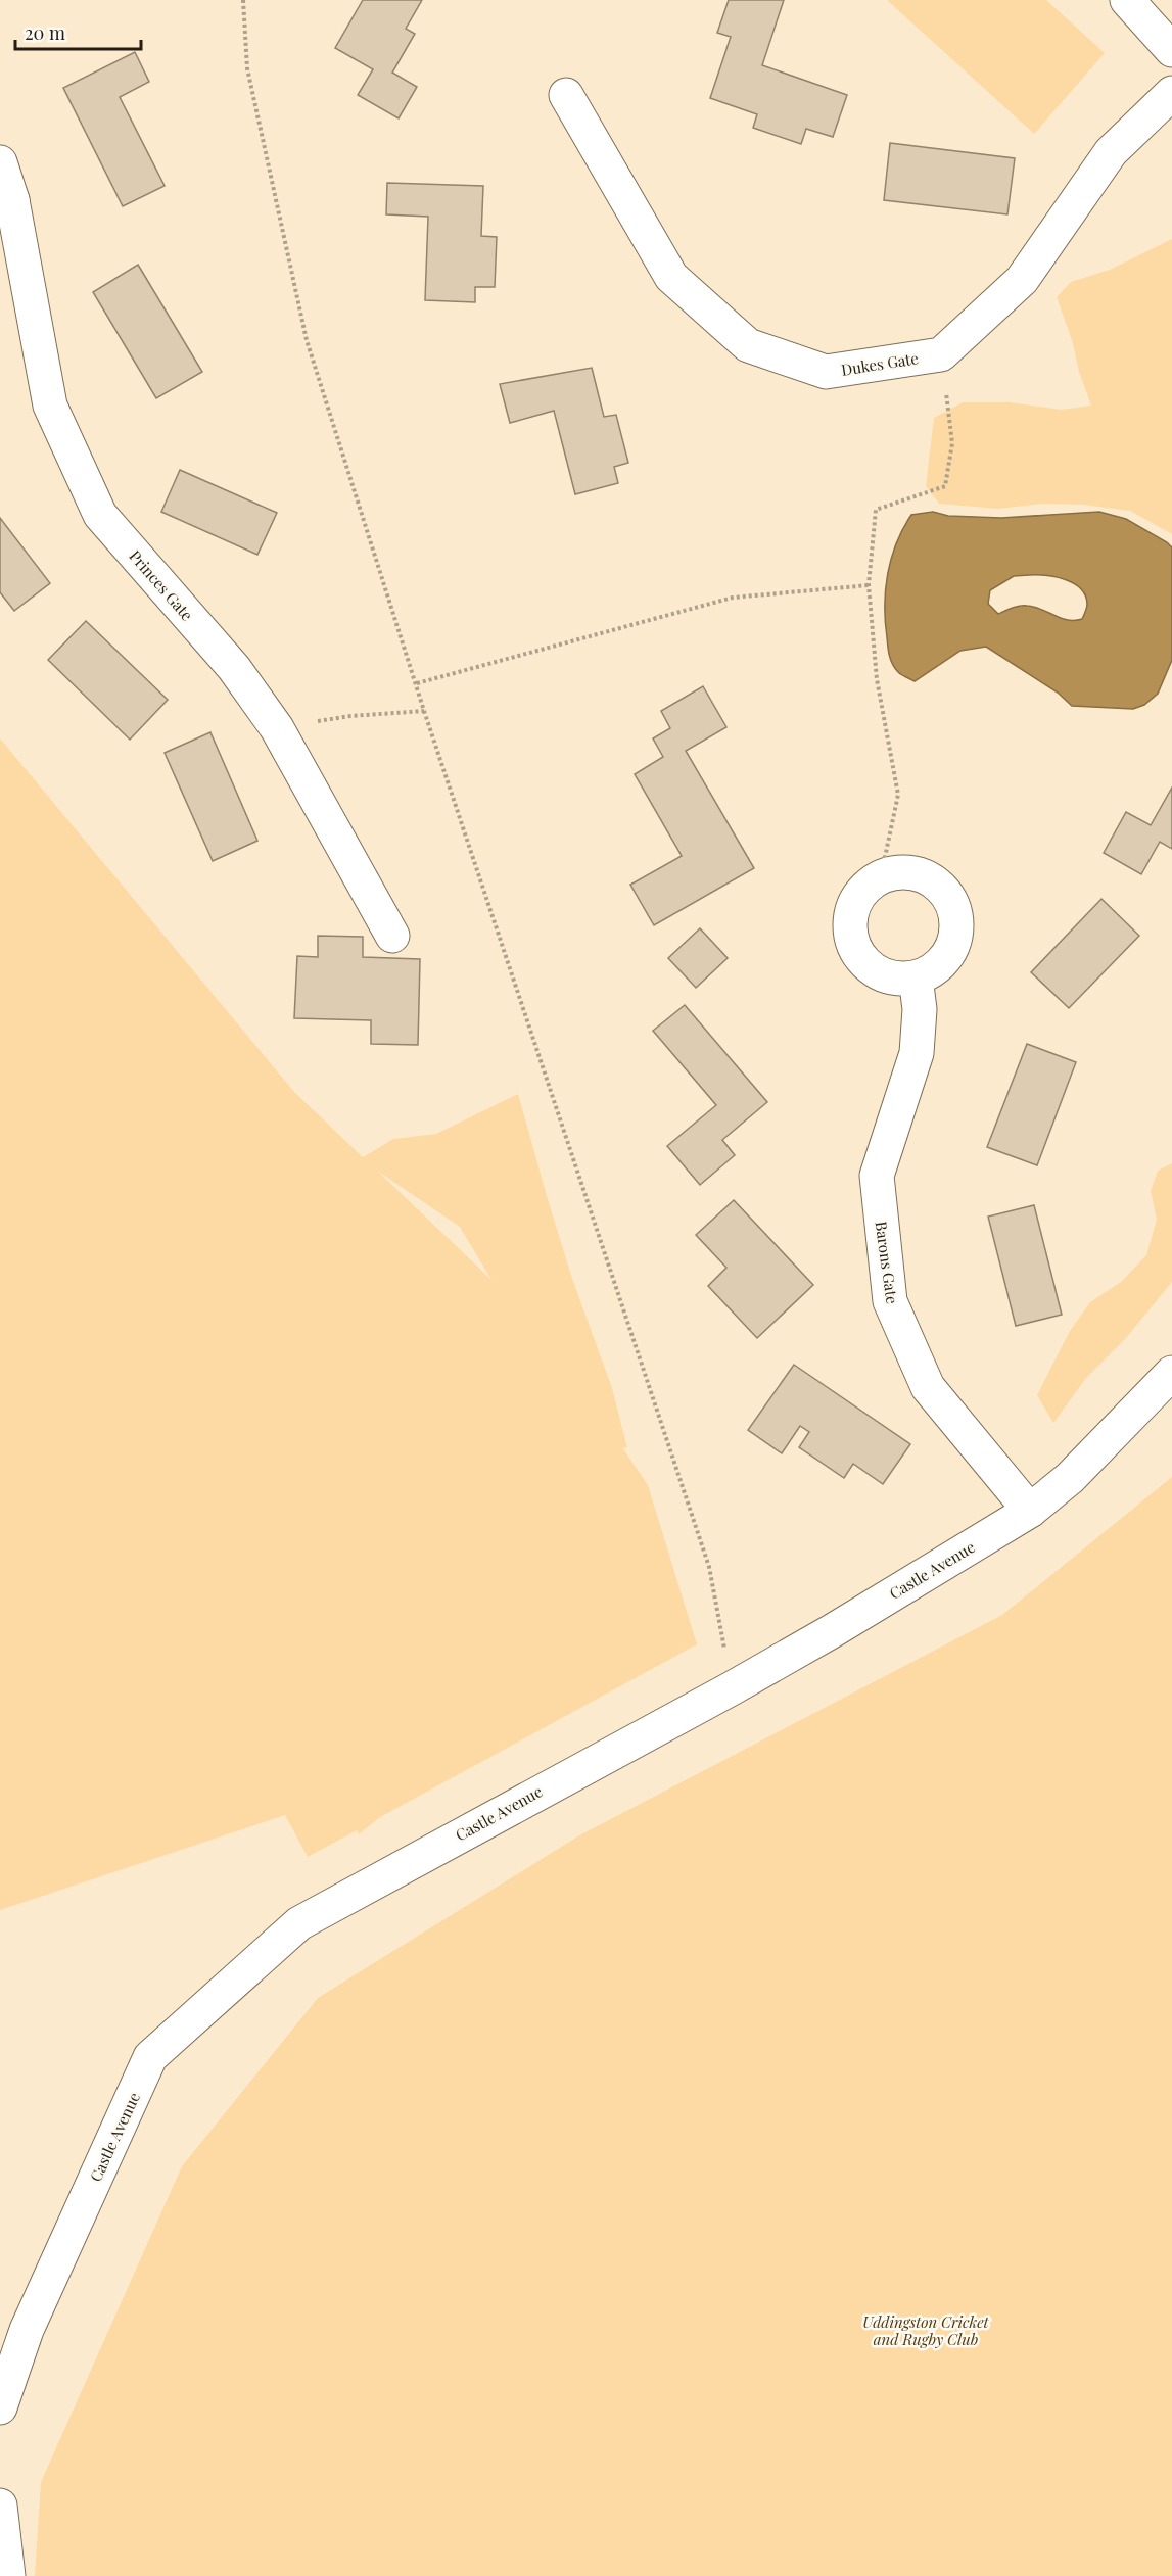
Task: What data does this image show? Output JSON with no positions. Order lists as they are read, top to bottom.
{
  "streets": {
    "street": [
      "Dukes Gate",
      "Princes Gate",
      "Barons Gate",
      "Castle Avenue"
    ]
  },
  "crossings": [
    ["Barons Gate", "Castle Avenue"]
  ],
  "parks": ["Uddingston Cricket and Rugby Club"],
  "scale_bar": "20 m"
}
